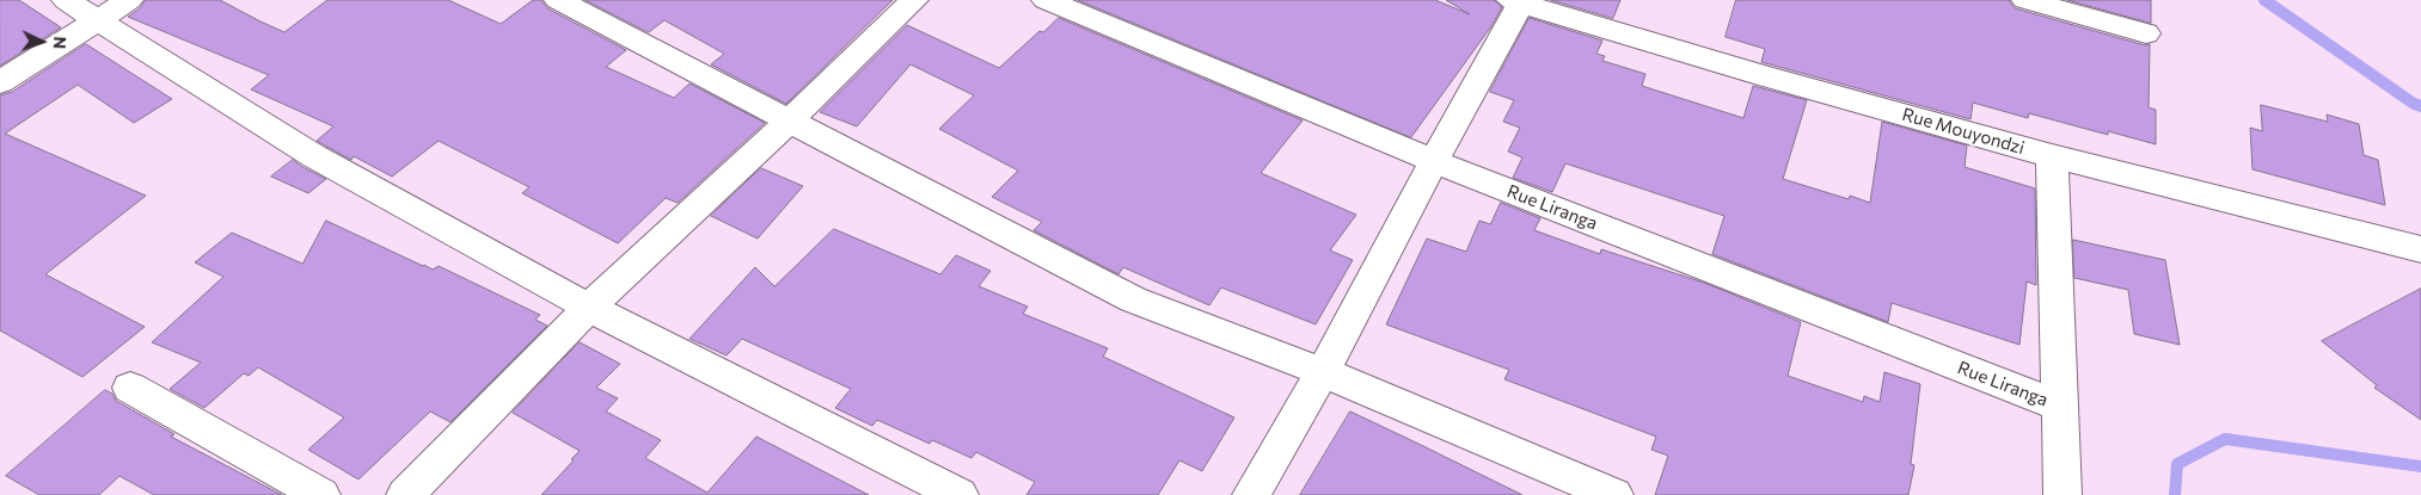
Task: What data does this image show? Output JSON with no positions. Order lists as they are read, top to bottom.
{
  "streets": {
    "street": ["Rue Mouyondzi", "Rue Liranga"]
  },
  "north": "right"
}
